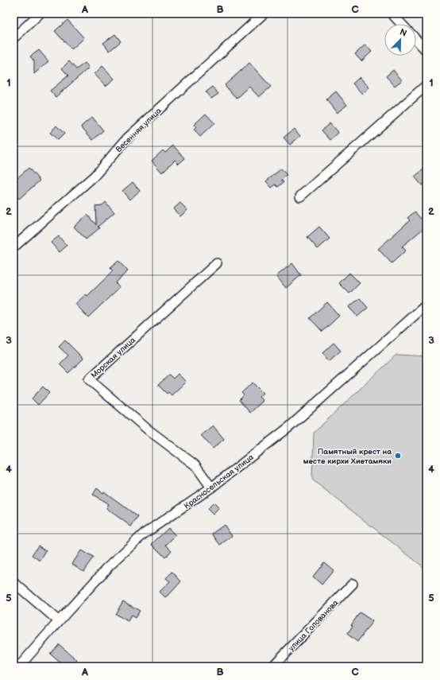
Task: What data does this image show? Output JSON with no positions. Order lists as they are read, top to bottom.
{
  "streets": {
    "street": [
      "Весенняя улица",
      "Морская улица",
      "Красносельская улица",
      "улица Голованова"
    ]
  },
  "crossings": [
    ["Морская улица", "Красносельская улица"]
  ],
  "places": ["Памятный крест на месте кирхи Хиетамяки"],
  "north": "top right",
  "grid": {
    "columns": ["A", "B", "C"],
    "rows": [
      "1",
      "2",
      "3",
      "4",
      "5"
    ]
  }
}
